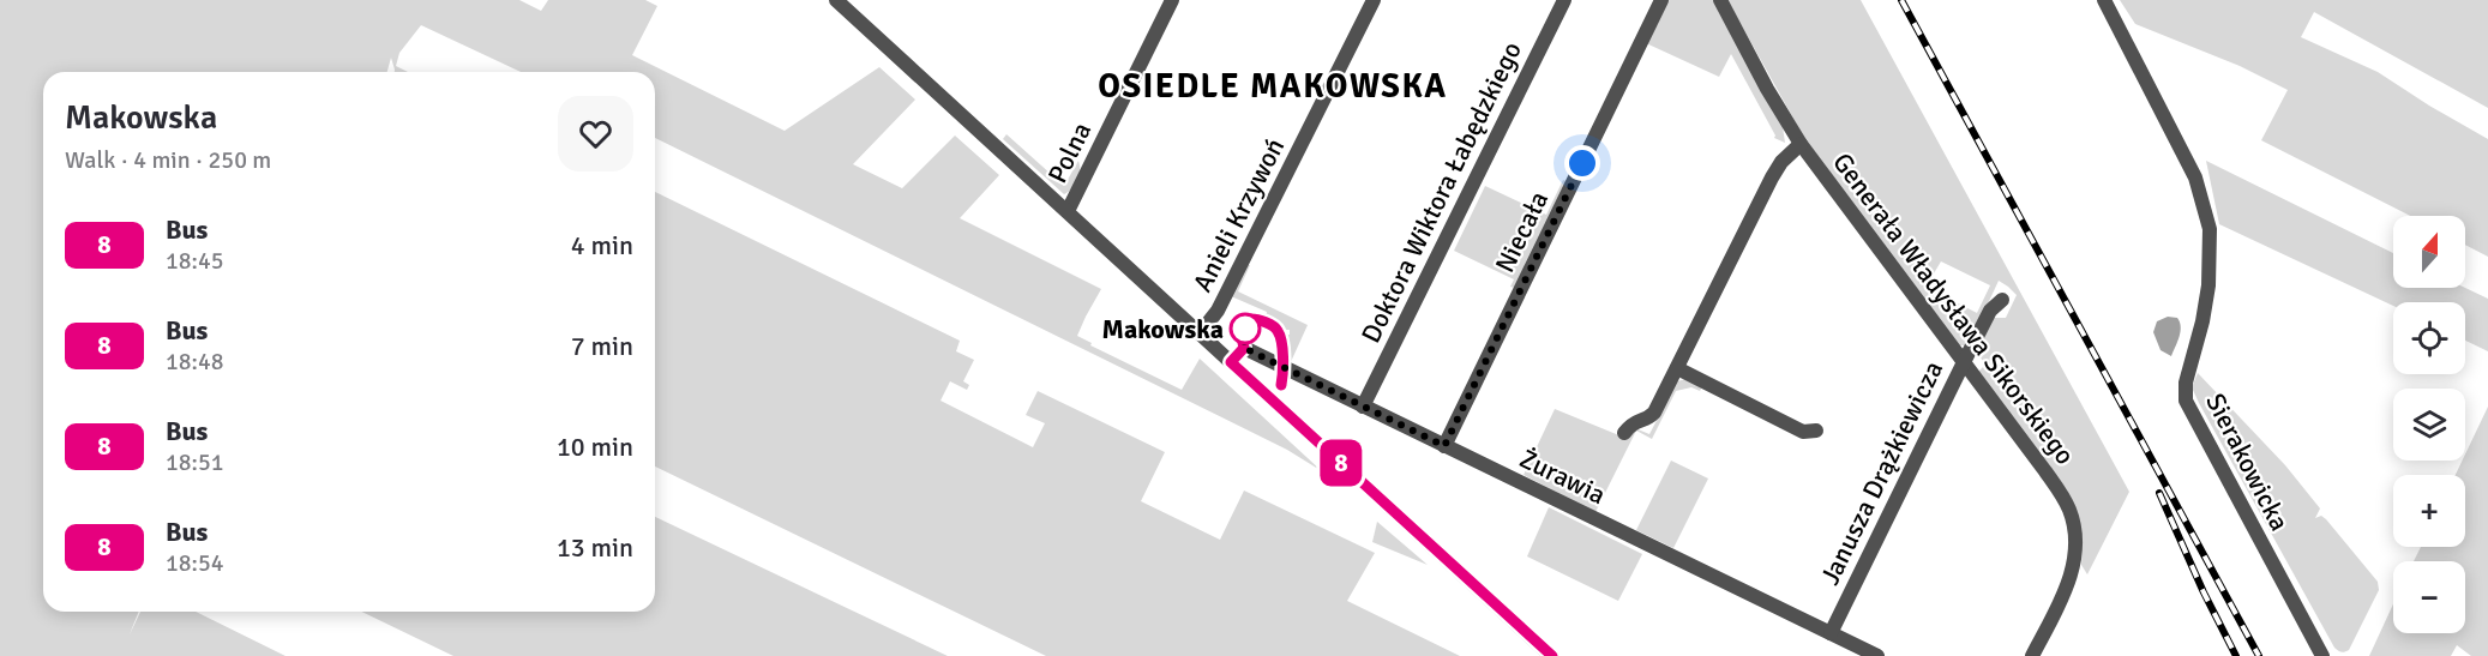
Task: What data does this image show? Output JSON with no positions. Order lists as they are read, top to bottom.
{
  "streets": {
    "street": [
      "Polna",
      "Doktora Wiktora Łabędzkiego",
      "Anieli Krzywoń",
      "Niecała",
      "Generała Władysława Sikorskiego",
      "Sierakowicka",
      "Janusza Drążkiewicza",
      "Żurawia"
    ]
  },
  "crossings": [
    ["Doktora Wiktora Łabędzkiego", "Żurawia"],
    ["Niecała", "Żurawia"],
    ["Generała Władysława Sikorskiego", "Janusza Drążkiewicza"],
    ["Janusza Drążkiewicza", "Żurawia"]
  ],
  "districts": ["OSIEDLE MAKOWSKA"],
  "places": ["Makowska"],
  "lines": ["bus line 8"],
  "north": "top",
  "page": {
    "on_map": "8",
    "heading": ["Makowska", "Walk · 4 min · 250 m"],
    "list": [
      {
        "mark": "8",
        "name": "Bus",
        "note": "18:45",
        "value": "4 min"
      },
      {
        "mark": "8",
        "name": "Bus",
        "note": "18:48",
        "value": "7 min"
      },
      {
        "mark": "8",
        "name": "Bus",
        "note": "18:51",
        "value": "10 min"
      },
      {
        "mark": "8",
        "name": "Bus",
        "note": "18:54",
        "value": "13 min"
      }
    ],
    "map_buttons": ["+", "−"]
  }
}
